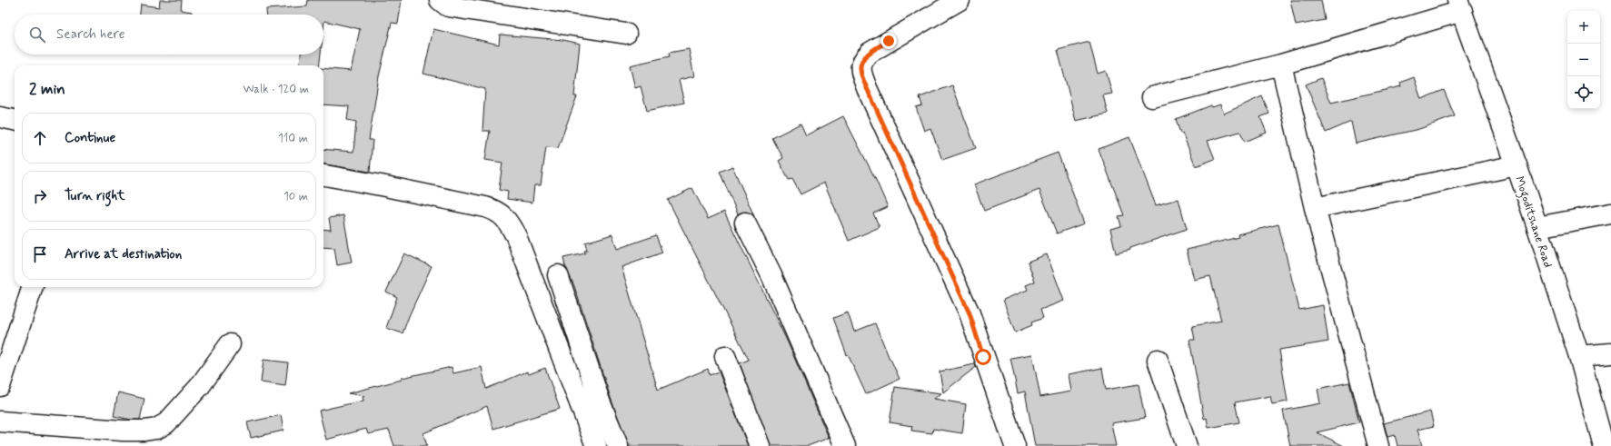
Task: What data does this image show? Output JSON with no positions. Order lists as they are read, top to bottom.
{
  "streets": {
    "street": ["Mogoditshane Road"]
  },
  "page": {
    "map_buttons": ["+", "−"],
    "search": "Search here",
    "heading": ["2 min", "Walk · 120 m"],
    "list": [
      ["Continue", "110 m"],
      ["Turn right", "10 m"],
      "Arrive at destination"
    ]
  }
}
